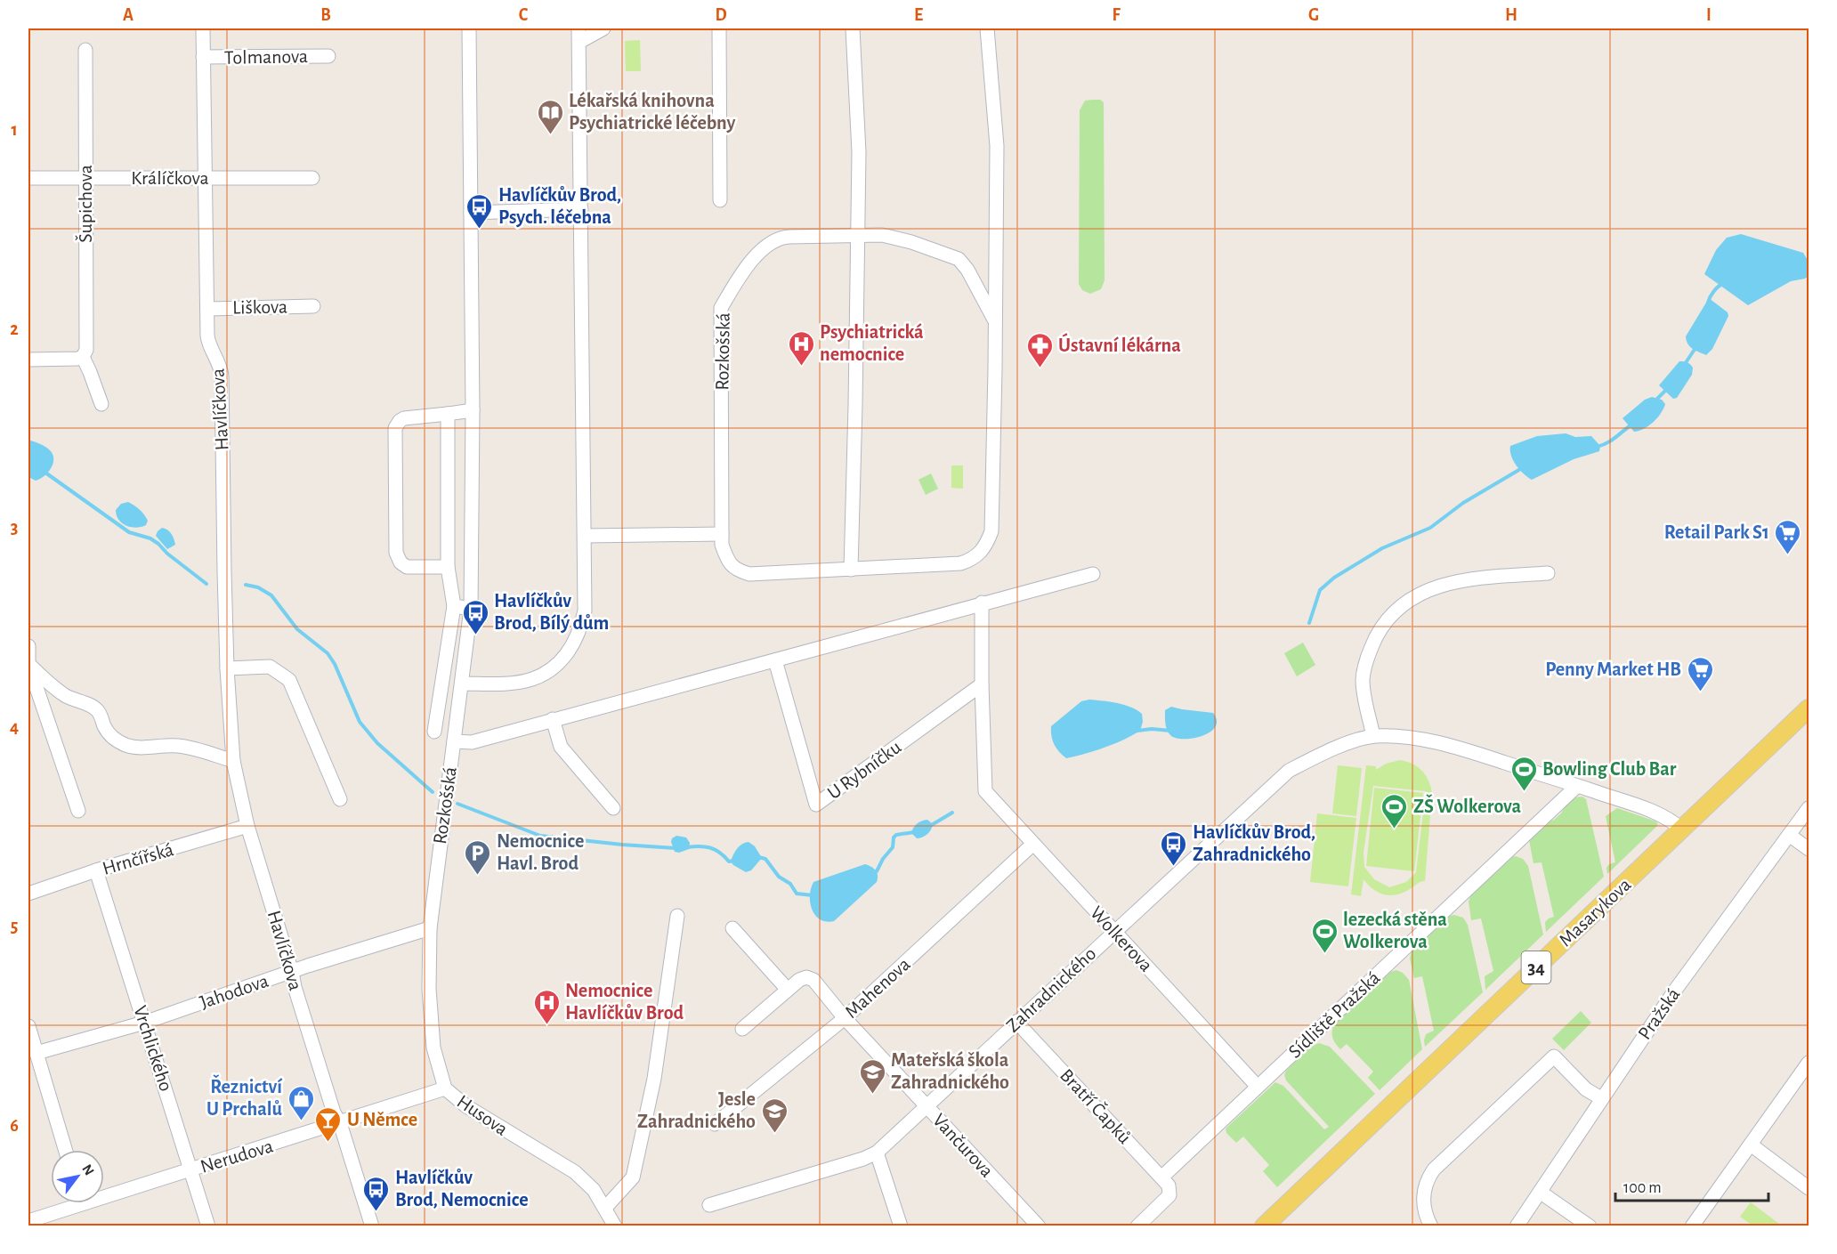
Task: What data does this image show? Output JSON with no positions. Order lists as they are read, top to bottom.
{
  "streets": {
    "main road": ["Masarykova", "34"],
    "street": [
      "Tolmanova",
      "Králíčkova",
      "Šupichova",
      "Liškova",
      "Rozkošská",
      "Havlíčkova",
      "U Rybníčku",
      "Hrnčířská",
      "Wolkerova",
      "Mahenova",
      "Zahradnického",
      "Jahodova",
      "Pražská",
      "Sídliště Pražská",
      "Vrchlického",
      "Bratří Čapků",
      "Husova",
      "Vančurova",
      "Nerudova"
    ]
  },
  "crossings": [
    ["Tolmanova", "Havlíčkova"],
    ["Králíčkova", "Šupichova"],
    ["Králíčkova", "Havlíčkova"],
    ["Liškova", "Havlíčkova"],
    ["Rozkošská", "Jahodova"],
    ["Rozkošská", "Husova"],
    ["Havlíčkova", "Hrnčířská"],
    ["Havlíčkova", "Jahodova"],
    ["Havlíčkova", "Nerudova"],
    ["U Rybníčku", "Wolkerova"],
    ["Hrnčířská", "Vrchlického"],
    ["Masarykova", "Zahradnického"],
    ["Wolkerova", "Mahenova"],
    ["Wolkerova", "Zahradnického"],
    ["Wolkerova", "Sídliště Pražská"],
    ["Mahenova", "Vančurova"],
    ["Zahradnického", "Sídliště Pražská"],
    ["Zahradnického", "Bratří Čapků"],
    ["Zahradnického", "Vančurova"],
    ["Jahodova", "Vrchlického"],
    ["Jahodova", "Husova"],
    ["Sídliště Pražská", "Bratří Čapků"],
    ["Vrchlického", "Nerudova"],
    ["Husova", "Nerudova"]
  ],
  "places": {
    "library": ["Lékařská knihovna Psychiatrické léčebny"],
    "bus stop": [
      "Havlíčkův Brod, Psych. léčebna",
      "Havlíčkův Brod, Bílý dům",
      "Havlíčkův Brod, Zahradnického",
      "Havlíčkův Brod, Nemocnice"
    ],
    "hospital": ["Psychiatrická nemocnice", "Nemocnice Havlíčkův Brod"],
    "pharmacy": ["Ústavní lékárna"],
    "supermarket": ["Retail Park S1", "Penny Market HB"],
    "sports": ["Bowling Club Bar", "ZŠ Wolkerova", "lezecká stěna Wolkerova"],
    "parking": ["Nemocnice Havl. Brod"],
    "school or university": ["Mateřská škola Zahradnického", "Jesle Zahradnického"],
    "shop": ["Řeznictví U Prchalů"],
    "bar": ["U Němce"]
  },
  "scale_bar": "100 m",
  "north": "top right",
  "grid": {
    "columns": [
      "A",
      "B",
      "C",
      "D",
      "E",
      "F",
      "G",
      "H",
      "I"
    ],
    "rows": [
      "1",
      "2",
      "3",
      "4",
      "5",
      "6"
    ]
  }
}
